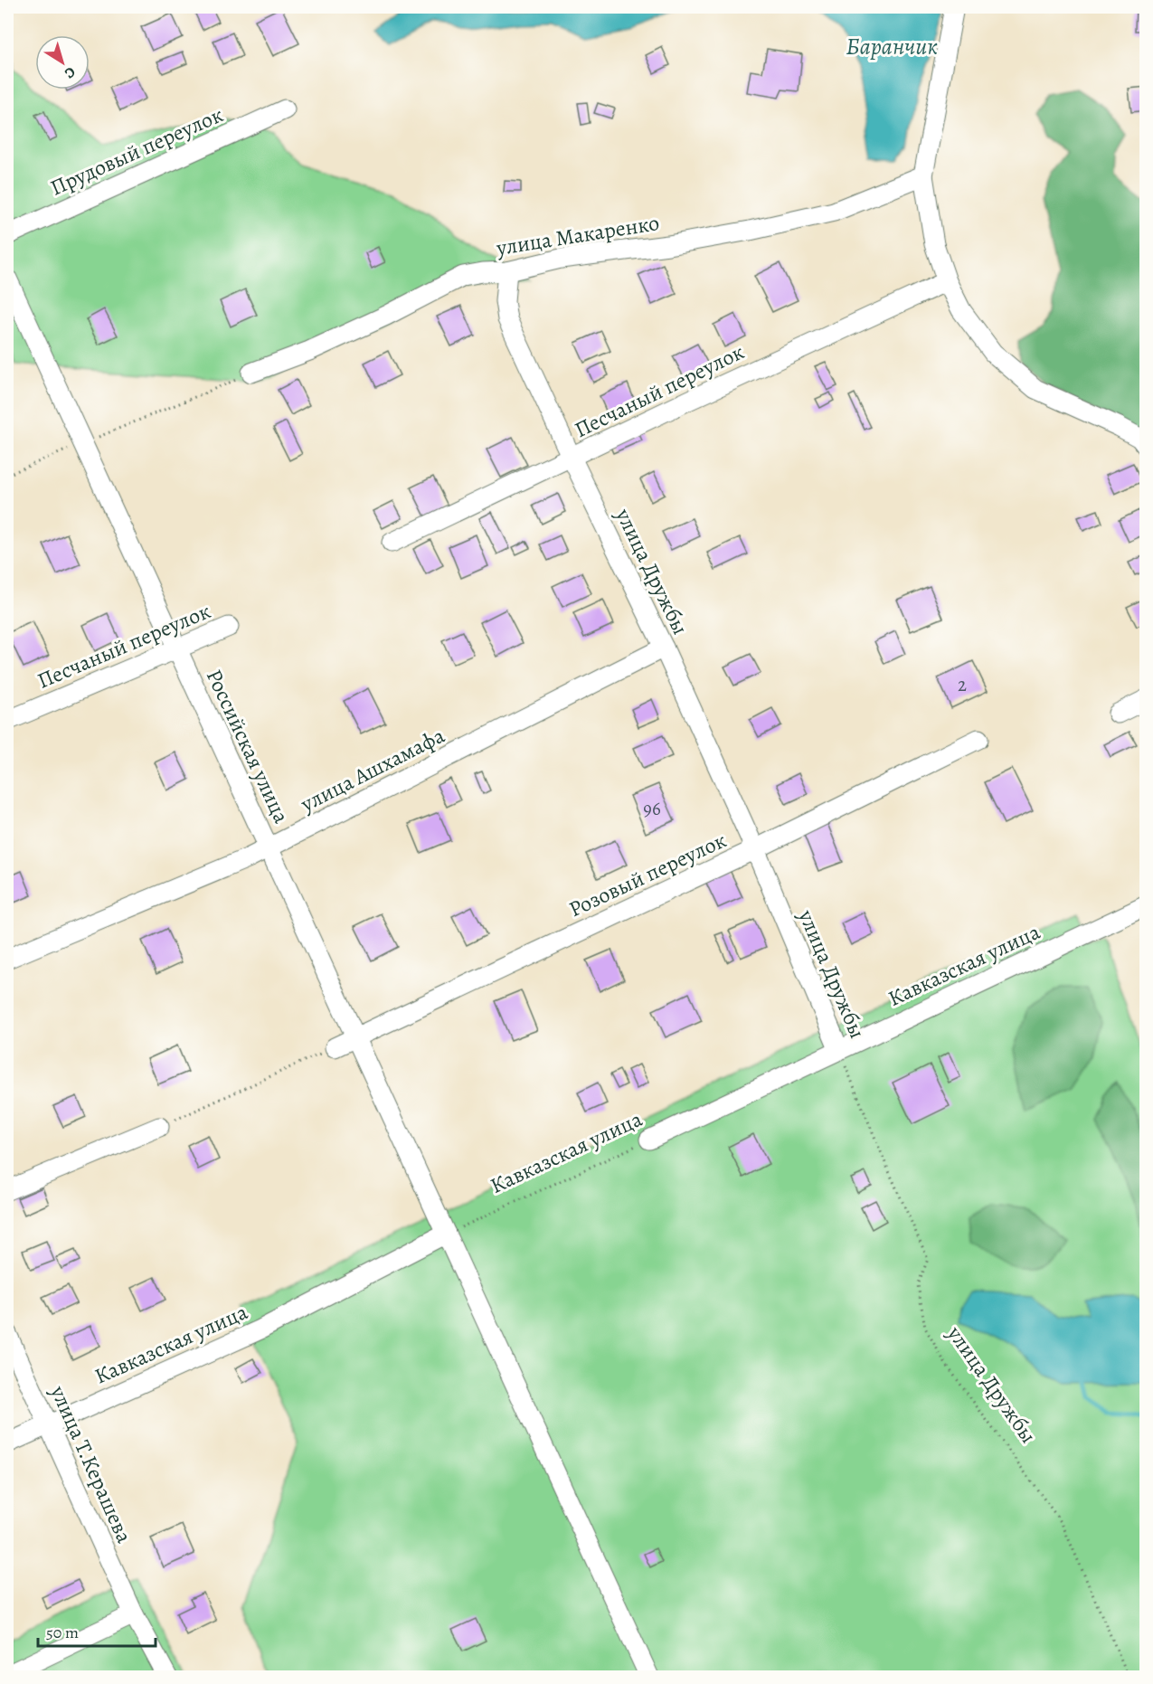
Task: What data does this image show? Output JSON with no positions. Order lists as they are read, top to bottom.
{
  "streets": {
    "street": [
      "Прудовый переулок",
      "улица Макаренко",
      "Песчаный переулок",
      "улица Дружбы",
      "Российская улица",
      "улица Ашхамафа",
      "Розовый переулок",
      "Кавказcкая улица",
      "улица Т.Керашева"
    ]
  },
  "crossings": [
    ["улица Макаренко", "улица Дружбы"],
    ["Песчаный переулок", "улица Дружбы"],
    ["Песчаный переулок", "Российская улица"],
    ["улица Дружбы", "улица Ашхамафа"],
    ["улица Дружбы", "Розовый переулок"],
    ["улица Дружбы", "Кавказcкая улица"],
    ["Российская улица", "улица Ашхамафа"],
    ["Российская улица", "Розовый переулок"],
    ["Российская улица", "Кавказcкая улица"],
    ["Кавказcкая улица", "улица Т.Керашева"]
  ],
  "water": ["Баранчик"],
  "house_numbers": ["2", "96"],
  "scale_bar": "50 m",
  "north": "bottom right"
}
